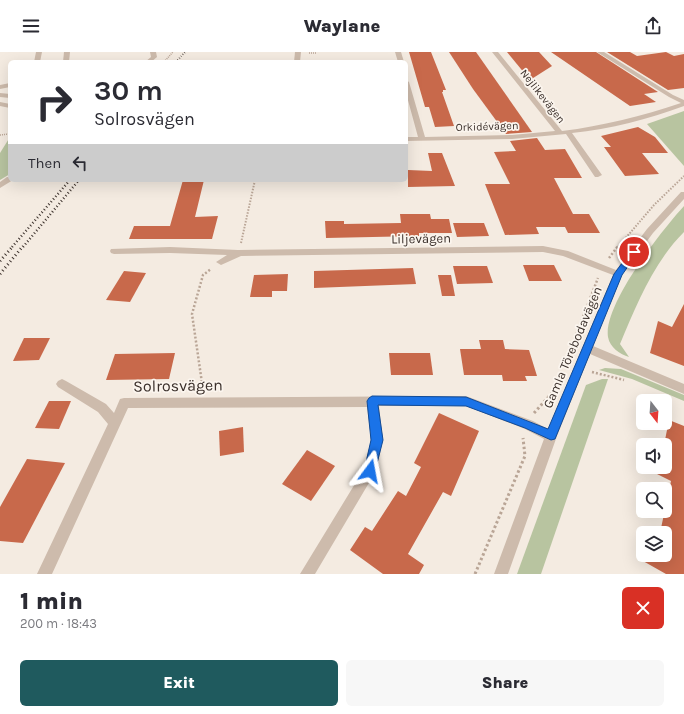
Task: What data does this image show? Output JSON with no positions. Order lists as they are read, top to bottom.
{
  "streets": {
    "street": [
      "Nejlikevägen",
      "Orkidévägen",
      "Liljevägen",
      "Gamla Törebodavägen",
      "Solrosvägen"
    ]
  },
  "crossings": [
    ["Nejlikevägen", "Orkidévägen"],
    ["Liljevägen", "Gamla Törebodavägen"],
    ["Gamla Törebodavägen", "Solrosvägen"]
  ],
  "north": "bottom",
  "page": {
    "header": "Waylane",
    "turn": ["30 m", "Solrosvägen"],
    "then": "Then",
    "heading": ["1 min", "200 m · 18:43"],
    "buttons": ["Exit", "Share"]
  }
}
